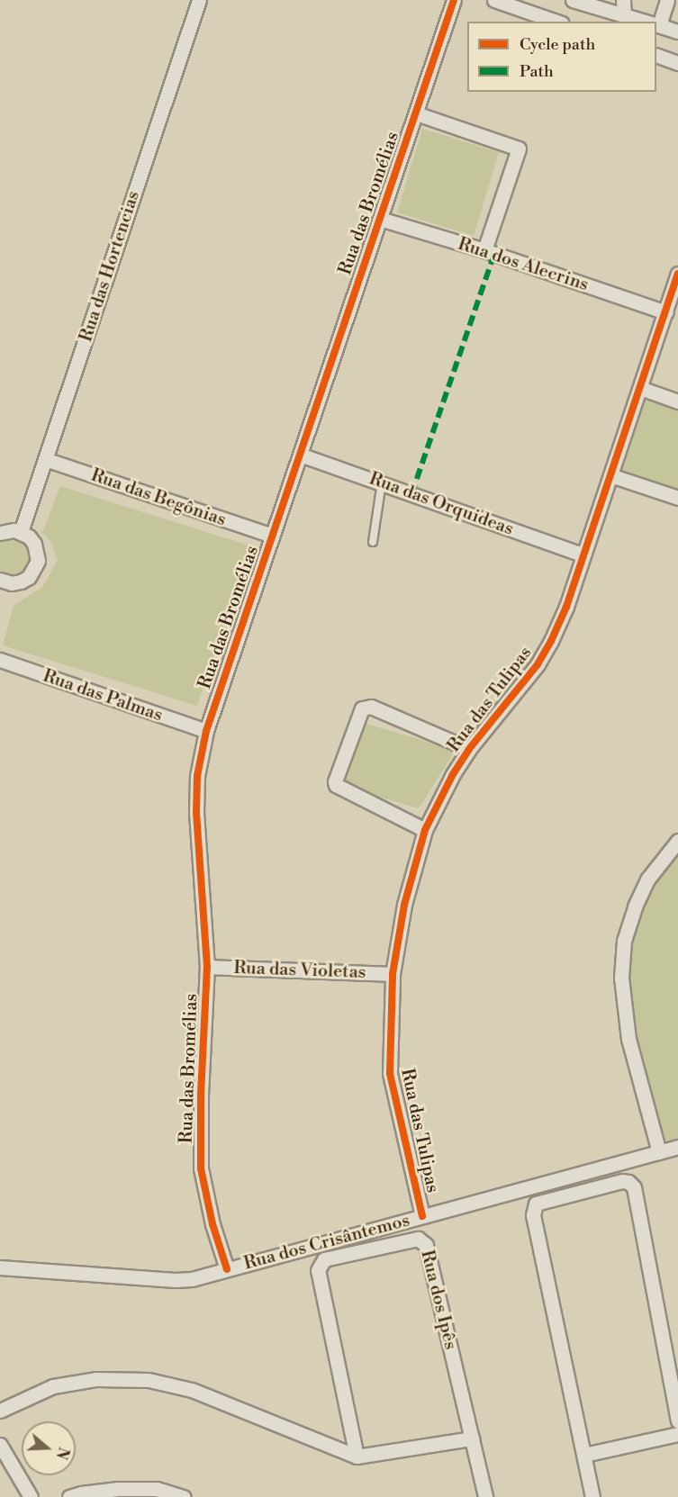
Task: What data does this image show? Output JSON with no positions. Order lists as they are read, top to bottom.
{
  "streets": {
    "street": [
      "Rua das Bromélias",
      "Rua dos Alecrins",
      "Rua das Hortencias",
      "Rua das Begônias",
      "Rua das Orquideas",
      "Rua das Palmas",
      "Rua das Tulipas",
      "Rua das Violetas",
      "Rua dos Crisântemos",
      "Rua dos Ipês"
    ]
  },
  "crossings": [
    ["Rua das Bromélias", "Rua dos Alecrins"],
    ["Rua das Bromélias", "Rua das Begônias"],
    ["Rua das Bromélias", "Rua das Orquideas"],
    ["Rua das Bromélias", "Rua das Palmas"],
    ["Rua das Bromélias", "Rua das Violetas"],
    ["Rua das Bromélias", "Rua dos Crisântemos"],
    ["Rua dos Alecrins", "Rua das Tulipas"],
    ["Rua das Hortencias", "Rua das Begônias"],
    ["Rua das Orquideas", "Rua das Tulipas"],
    ["Rua das Tulipas", "Rua das Violetas"],
    ["Rua das Tulipas", "Rua dos Crisântemos"]
  ],
  "legend": ["Cycle path", "Path"],
  "north": "right"
}
